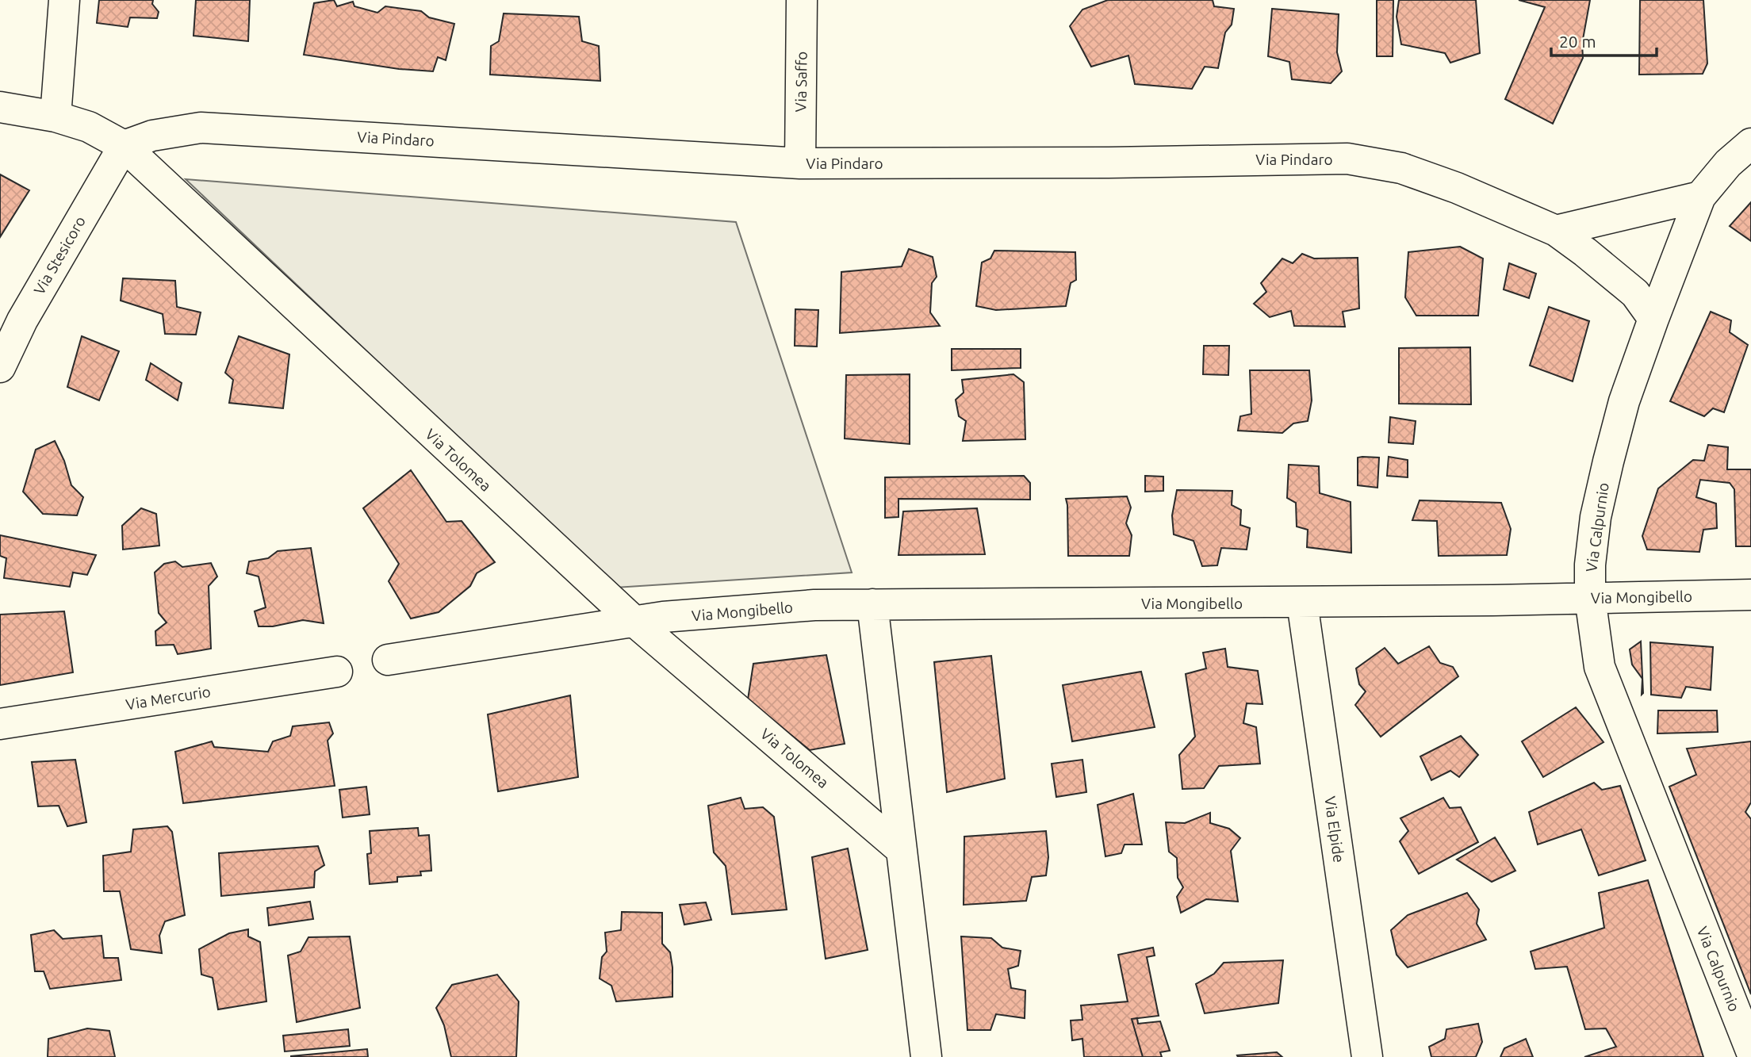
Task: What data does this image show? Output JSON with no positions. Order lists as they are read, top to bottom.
{
  "streets": {
    "street": [
      "Via Saffo",
      "Via Pindaro",
      "Via Stesicoro",
      "Via Tolomea",
      "Via Calpurnio",
      "Via Mongibello",
      "Via Mercurio",
      "Via Elpide"
    ]
  },
  "crossings": [
    ["Via Saffo", "Via Pindaro"],
    ["Via Pindaro", "Via Stesicoro"],
    ["Via Pindaro", "Via Tolomea"],
    ["Via Pindaro", "Via Calpurnio"],
    ["Via Stesicoro", "Via Tolomea"],
    ["Via Tolomea", "Via Mongibello"],
    ["Via Calpurnio", "Via Mongibello"],
    ["Via Mongibello", "Via Elpide"]
  ],
  "scale_bar": "20 m"
}
